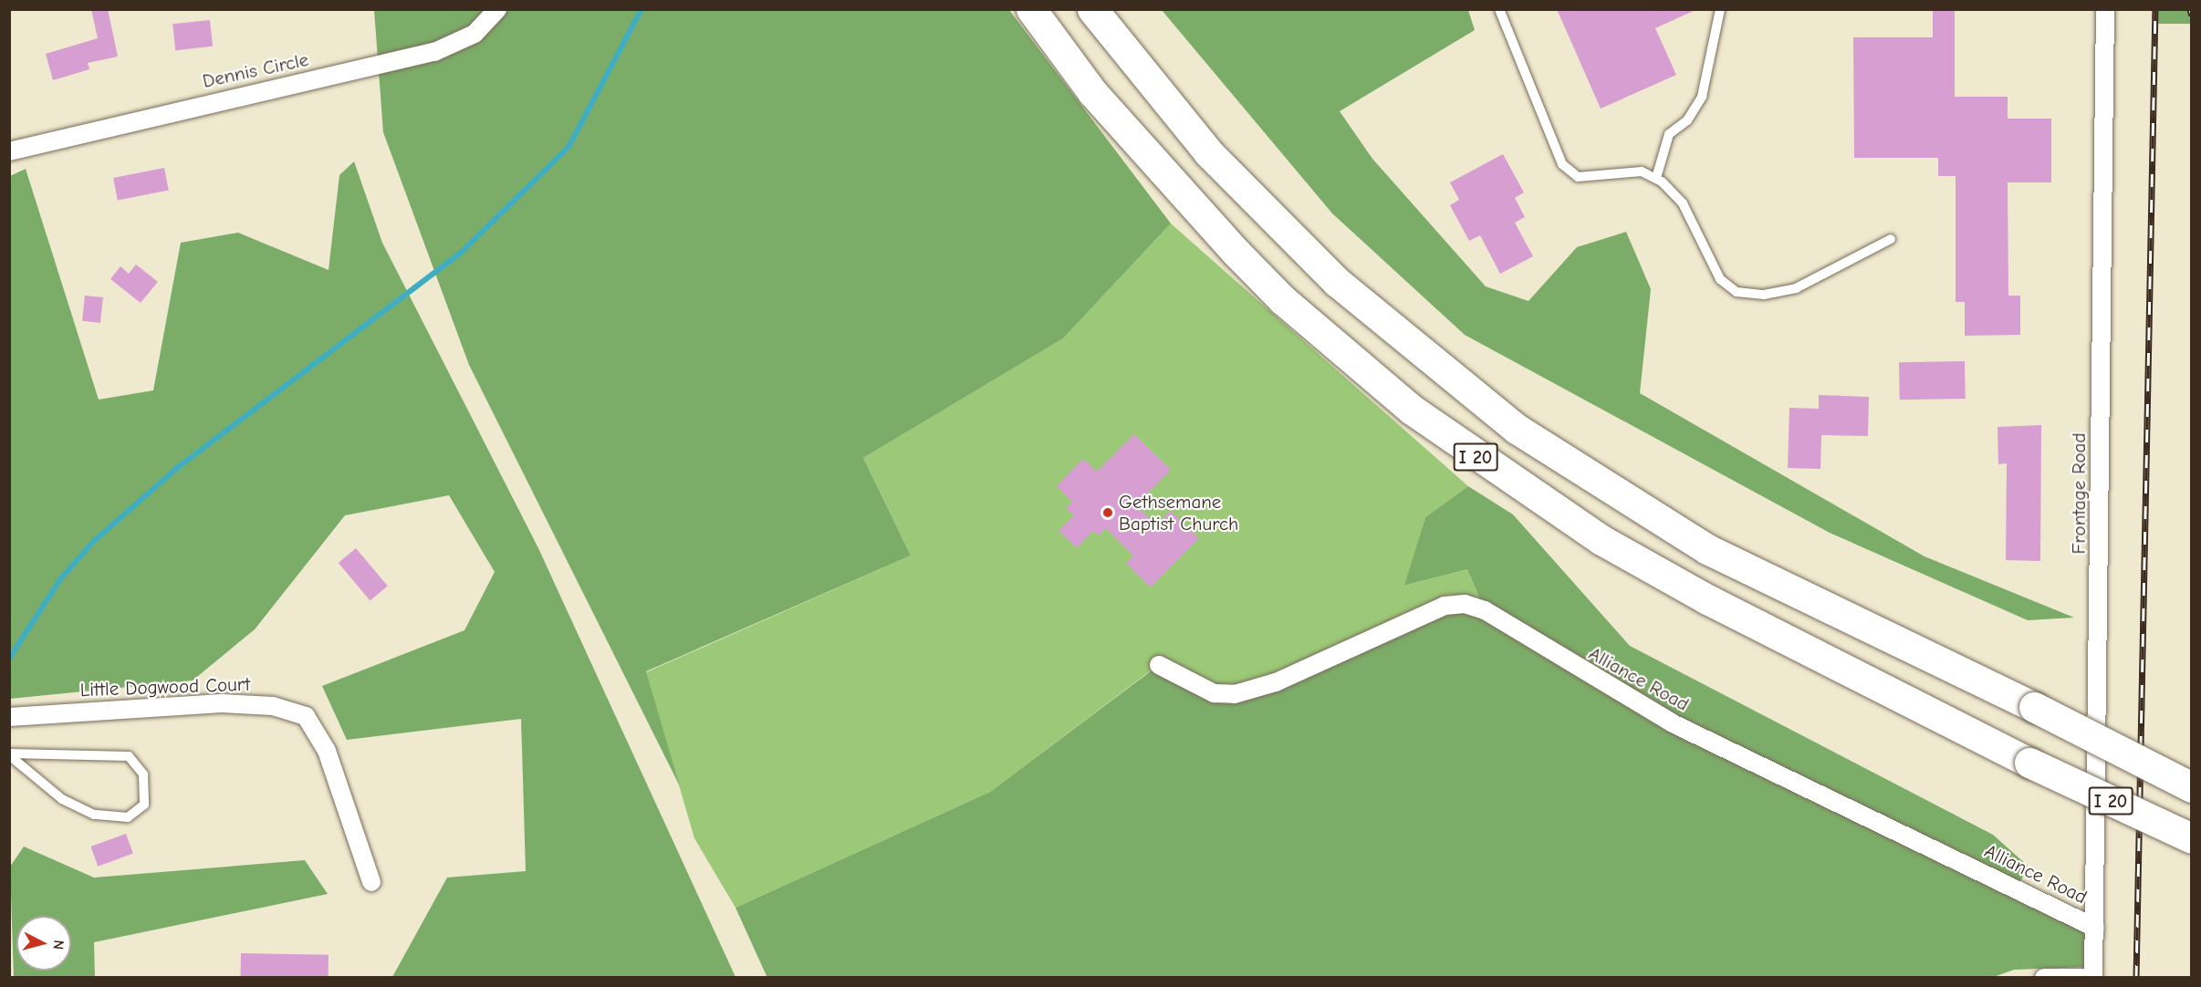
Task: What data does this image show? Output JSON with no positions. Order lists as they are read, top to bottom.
{
  "streets": {
    "highway": ["I 20"],
    "street": [
      "Dennis Circle",
      "Frontage Road",
      "Alliance Road",
      "Little Dogwood Court"
    ]
  },
  "crossings": [
    ["Frontage Road", "Alliance Road"]
  ],
  "places": ["Gethsemane Baptist Church"],
  "north": "right"
}
